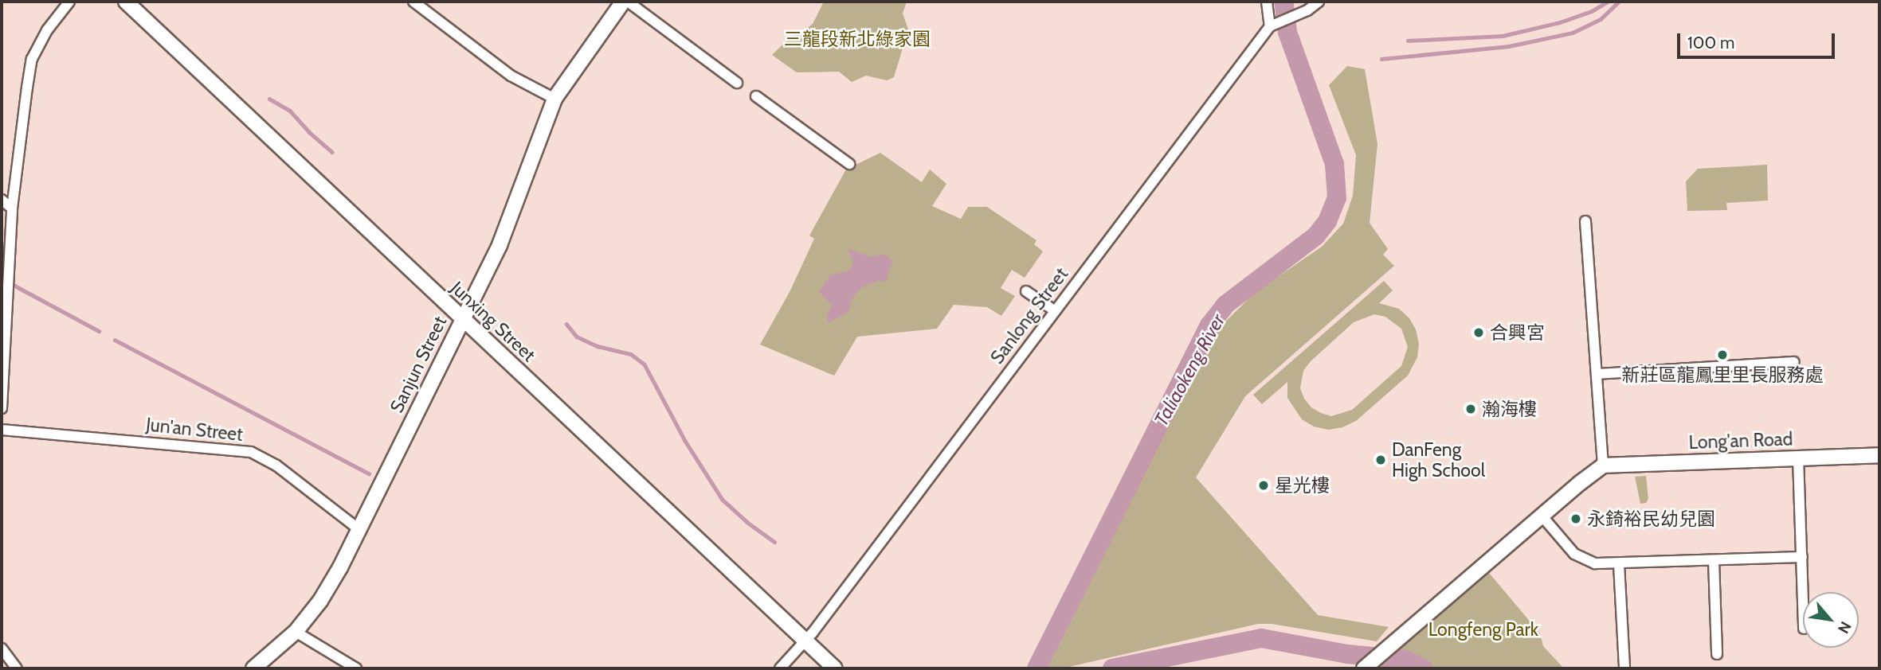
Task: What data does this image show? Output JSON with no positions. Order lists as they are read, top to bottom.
{
  "streets": {
    "street": [
      "Sanlong Street",
      "Junxing Street",
      "Sanjun Street",
      "Jun'an Street",
      "Long'an Road"
    ]
  },
  "crossings": [
    ["Sanlong Street", "Junxing Street"],
    ["Junxing Street", "Sanjun Street"],
    ["Sanjun Street", "Jun'an Street"]
  ],
  "water": ["Taliaokeng River"],
  "parks": ["三龍段新北綠家園", "Longfeng Park"],
  "places": [
    "合興宮",
    "新莊區龍鳳里里長服務處",
    "瀚海樓",
    "DanFeng High School",
    "星光樓",
    "永錡裕民幼兒園"
  ],
  "scale_bar": "100 m",
  "north": "bottom right"
}
